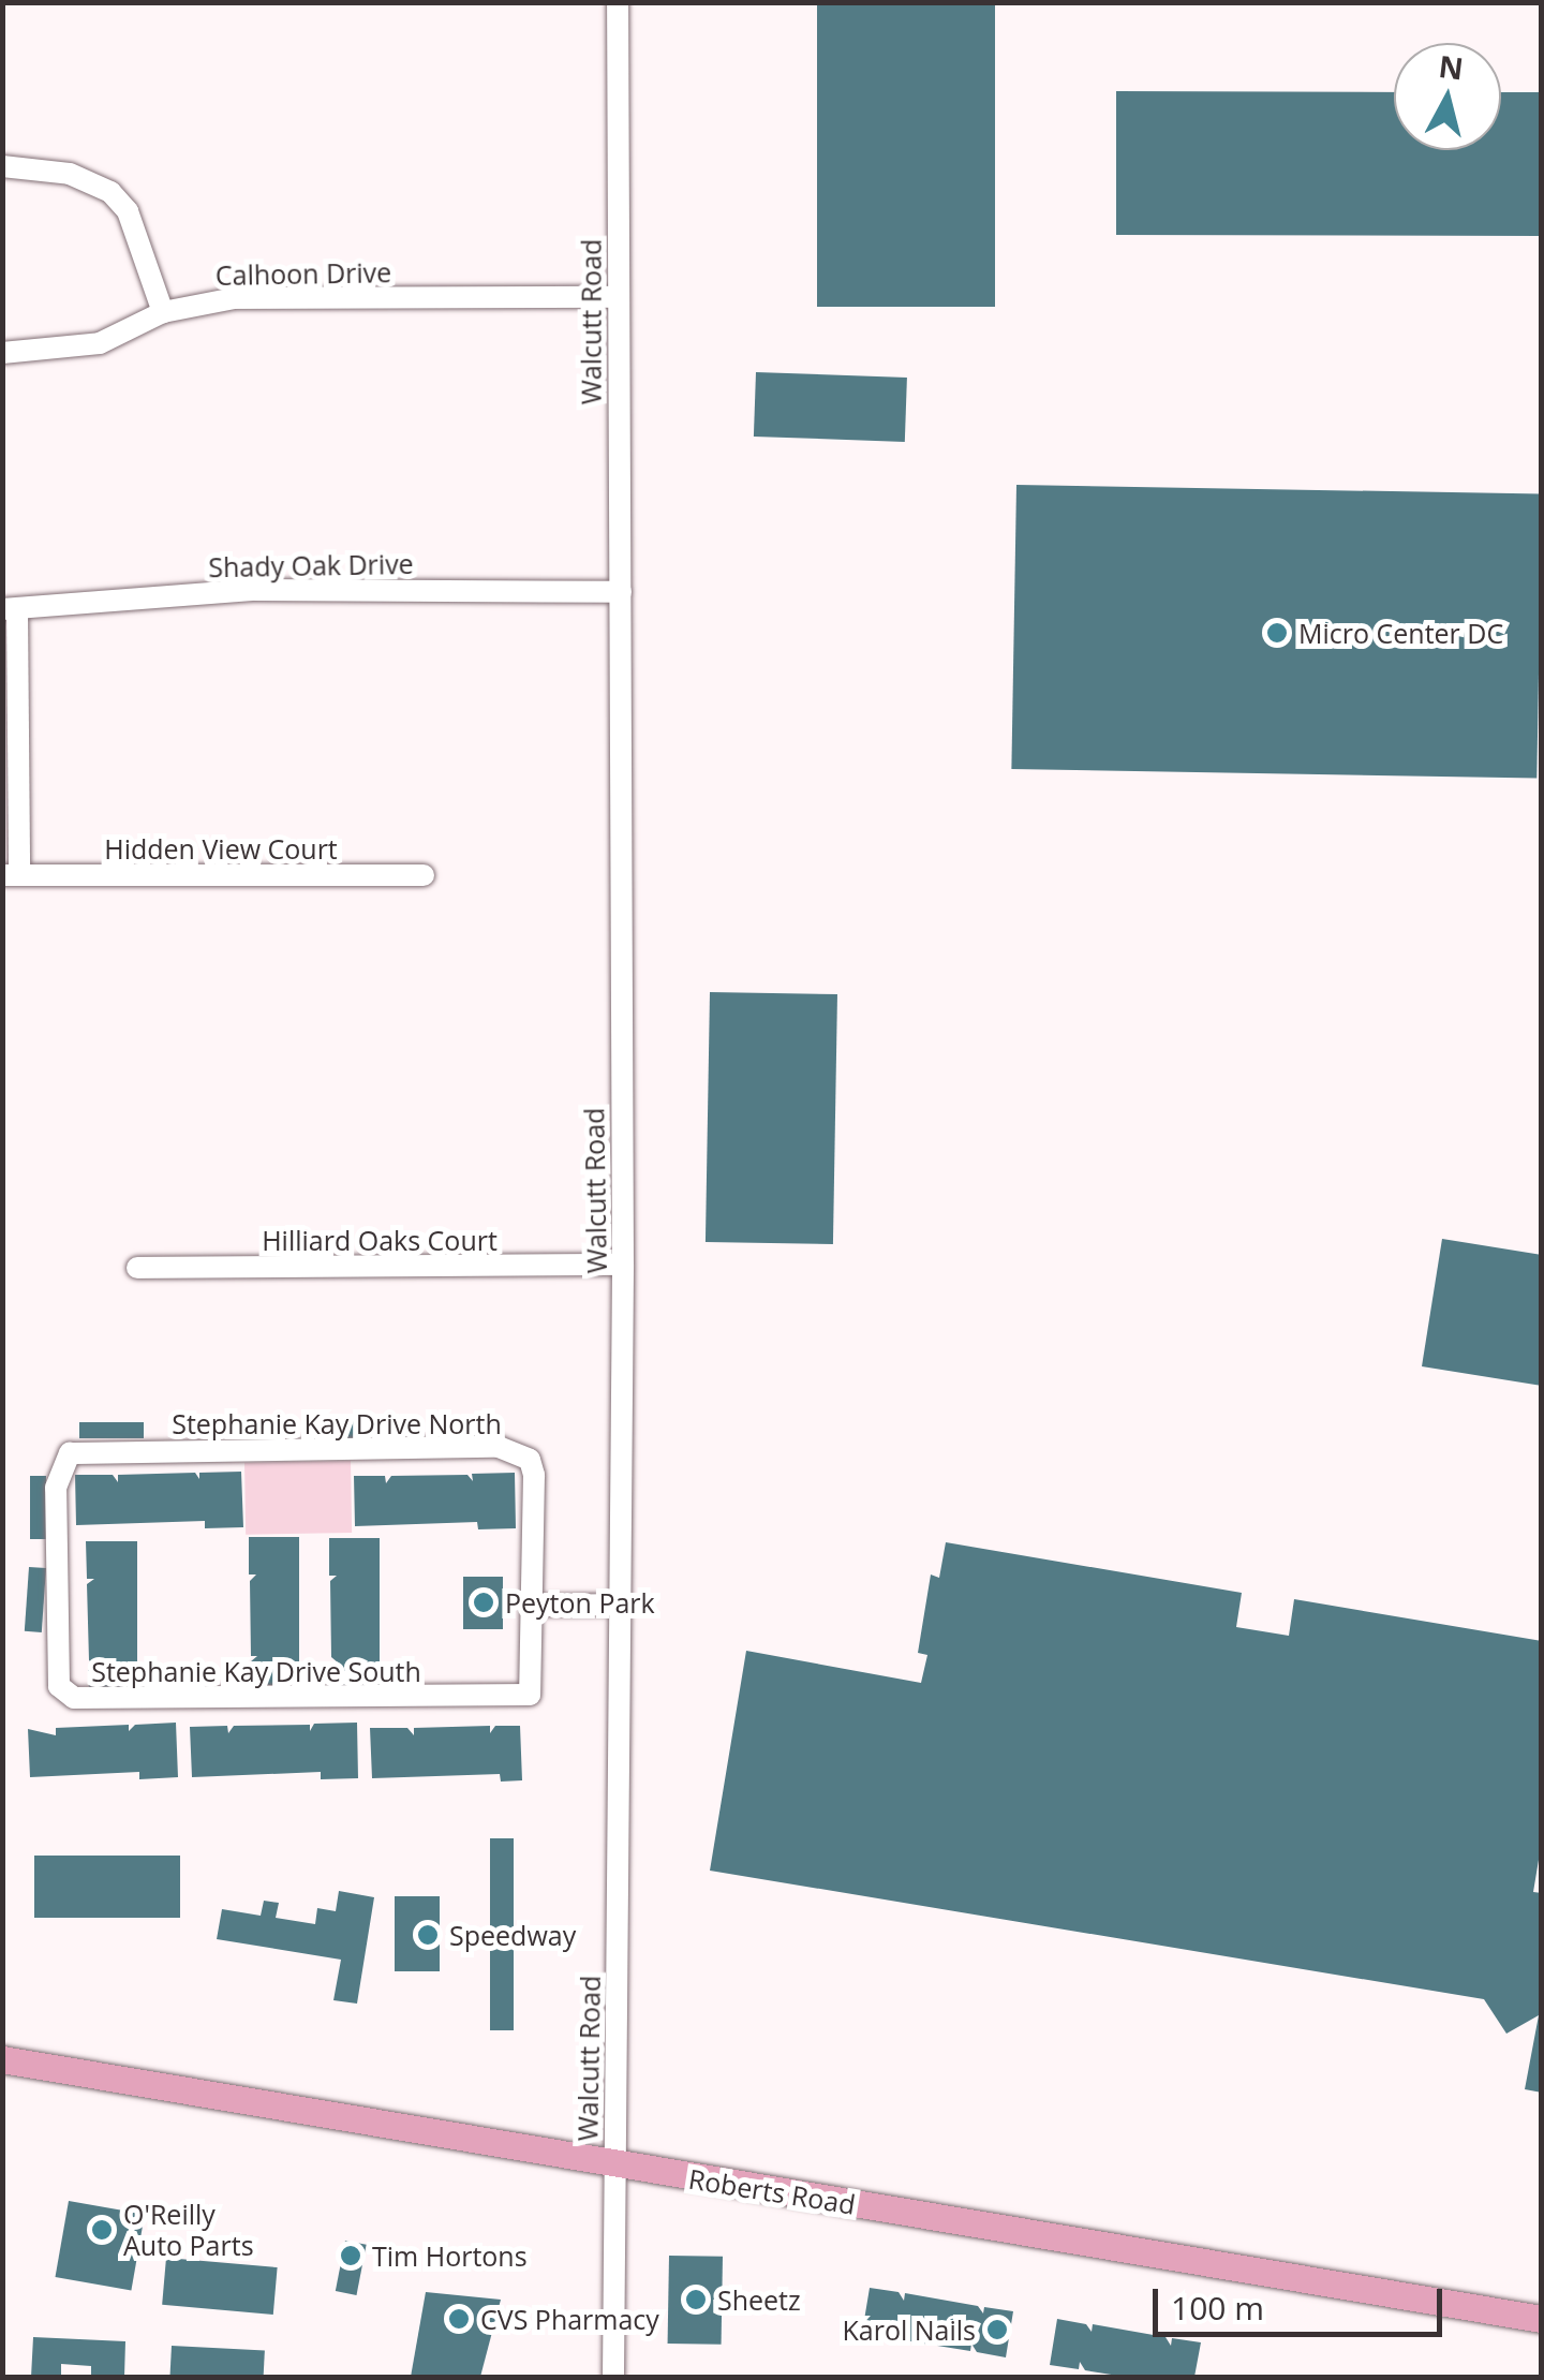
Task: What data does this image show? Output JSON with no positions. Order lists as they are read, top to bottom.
{
  "streets": {
    "main road": ["Roberts Road"],
    "street": [
      "Calhoon Drive",
      "Walcutt Road",
      "Shady Oak Drive",
      "Hidden View Court",
      "Hilliard Oaks Court",
      "Stephanie Kay Drive North",
      "Stephanie Kay Drive South"
    ]
  },
  "crossings": [
    ["Calhoon Drive", "Walcutt Road"],
    ["Walcutt Road", "Shady Oak Drive"],
    ["Walcutt Road", "Hilliard Oaks Court"],
    ["Walcutt Road", "Roberts Road"],
    ["Stephanie Kay Drive North", "Stephanie Kay Drive South"]
  ],
  "places": [
    "Micro Center DC",
    "Peyton Park",
    "Speedway",
    "O'Reilly Auto Parts",
    "Tim Hortons",
    "Sheetz",
    "CVS Pharmacy",
    "Karol Nails"
  ],
  "scale_bar": "100 m",
  "north": "top"
}
